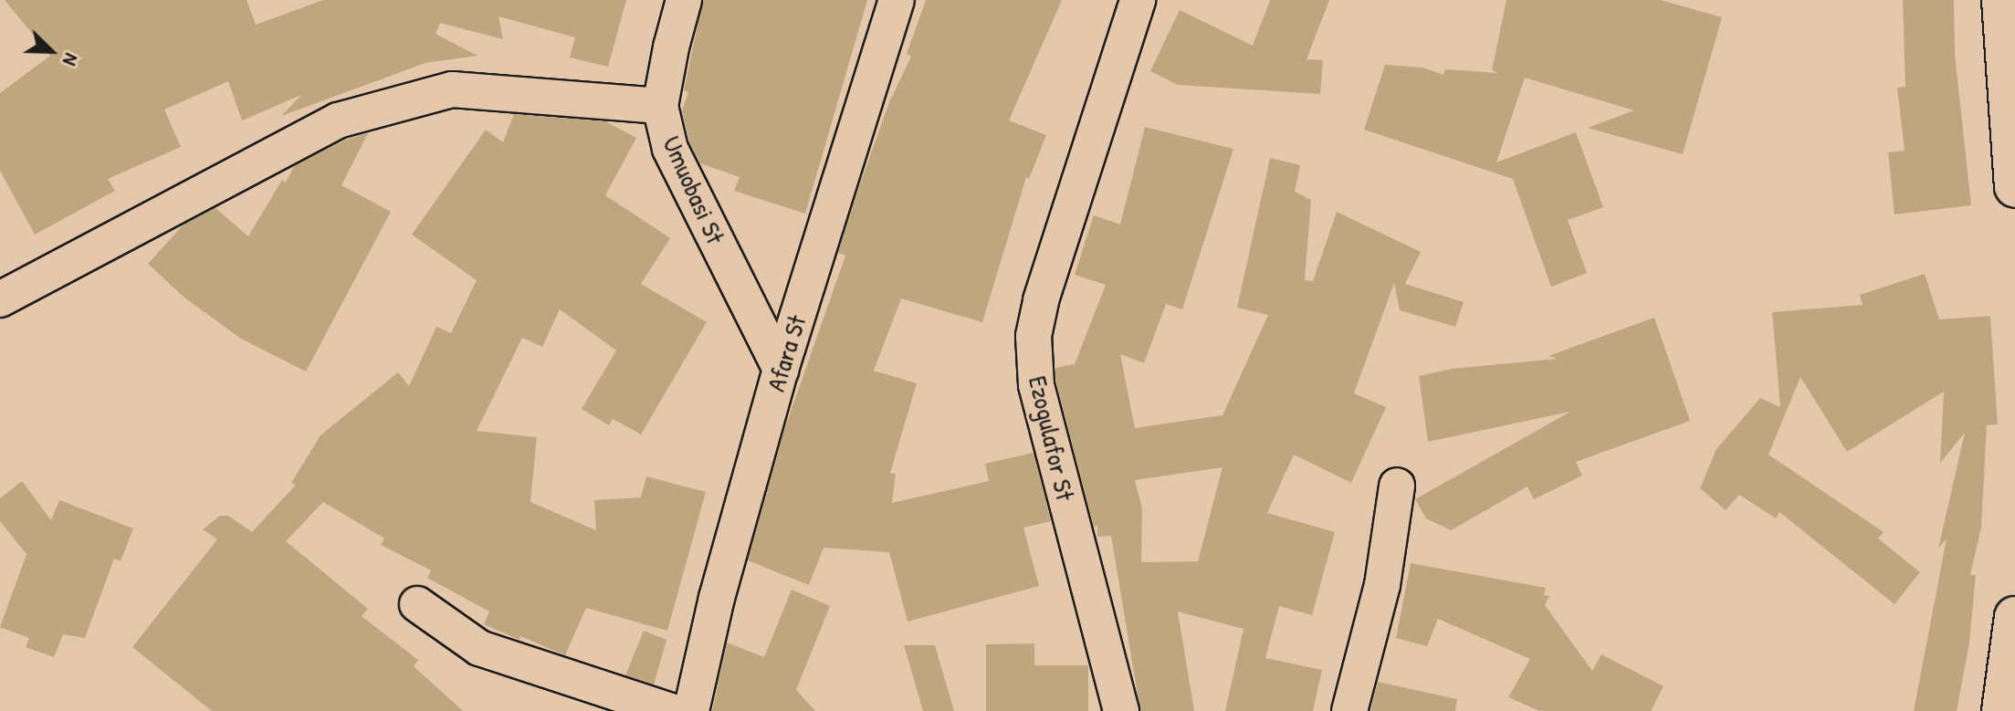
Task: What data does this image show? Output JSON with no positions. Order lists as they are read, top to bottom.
{
  "streets": {
    "street": ["Umuobasi St", "Afara St", "Ezogulafor St"]
  },
  "crossings": [
    ["Umuobasi St", "Afara St"]
  ],
  "north": "bottom right"
}
